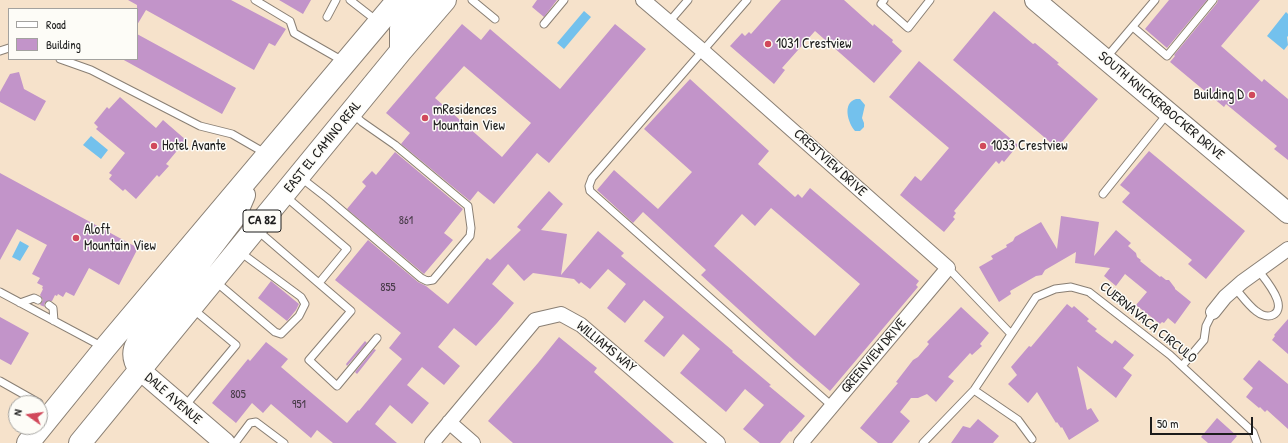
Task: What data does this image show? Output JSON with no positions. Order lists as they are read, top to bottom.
{
  "streets": {
    "main road": ["EAST EL CAMINO REAL", "CA 82"],
    "street": [
      "SOUTH KNICKERBOCKER DRIVE",
      "CRESTVIEW DRIVE",
      "WILLIAMS WAY",
      "GREENVIEW DRIVE",
      "DALE AVENUE"
    ],
    "lane": ["CUERNAVACA CIRCULO"]
  },
  "crossings": [
    ["EAST EL CAMINO REAL", "DALE AVENUE"],
    ["CRESTVIEW DRIVE", "CUERNAVACA CIRCULO"],
    ["CRESTVIEW DRIVE", "GREENVIEW DRIVE"]
  ],
  "places": [
    "1031 Crestview",
    "Building D",
    "mResidences Mountain View",
    "Hotel Avante",
    "1033 Crestview",
    "Aloft Mountain View"
  ],
  "house_numbers": [
    "861",
    "855",
    "805",
    "951"
  ],
  "legend": ["Road", "Building"],
  "scale_bar": "50 m",
  "north": "left"
}
